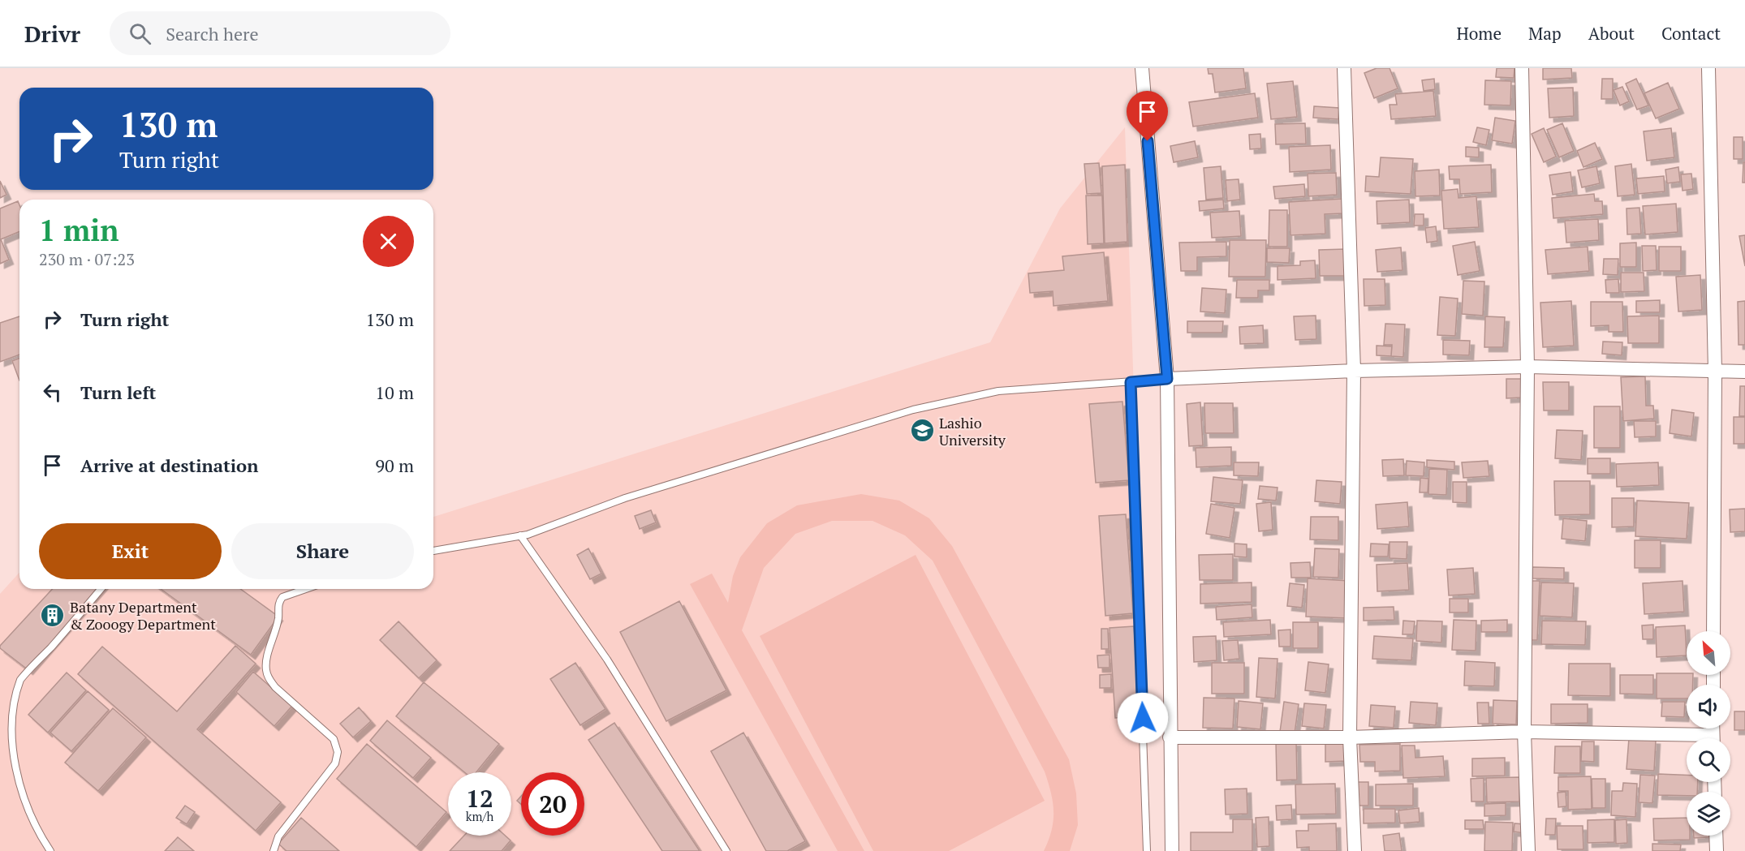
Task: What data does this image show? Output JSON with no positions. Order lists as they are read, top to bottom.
{
  "places": {
    "school or university": ["Lashio University"],
    "building": ["Batany Department & Zooogy Department"]
  },
  "north": "top left",
  "page": {
    "header": "Drivr",
    "search": "Search here",
    "nav": [
      "Home",
      "Map",
      "About",
      "Contact"
    ],
    "turn": ["130 m", "Turn right"],
    "heading": ["1 min", "230 m · 07:23"],
    "list": [
      {
        "name": "Turn right",
        "value": "130 m"
      },
      {
        "name": "Turn left",
        "value": "10 m"
      },
      {
        "name": "Arrive at destination",
        "value": "90 m"
      }
    ],
    "buttons": ["Exit", "Share"],
    "speed": "12 km/h",
    "limit": "20"
  }
}
